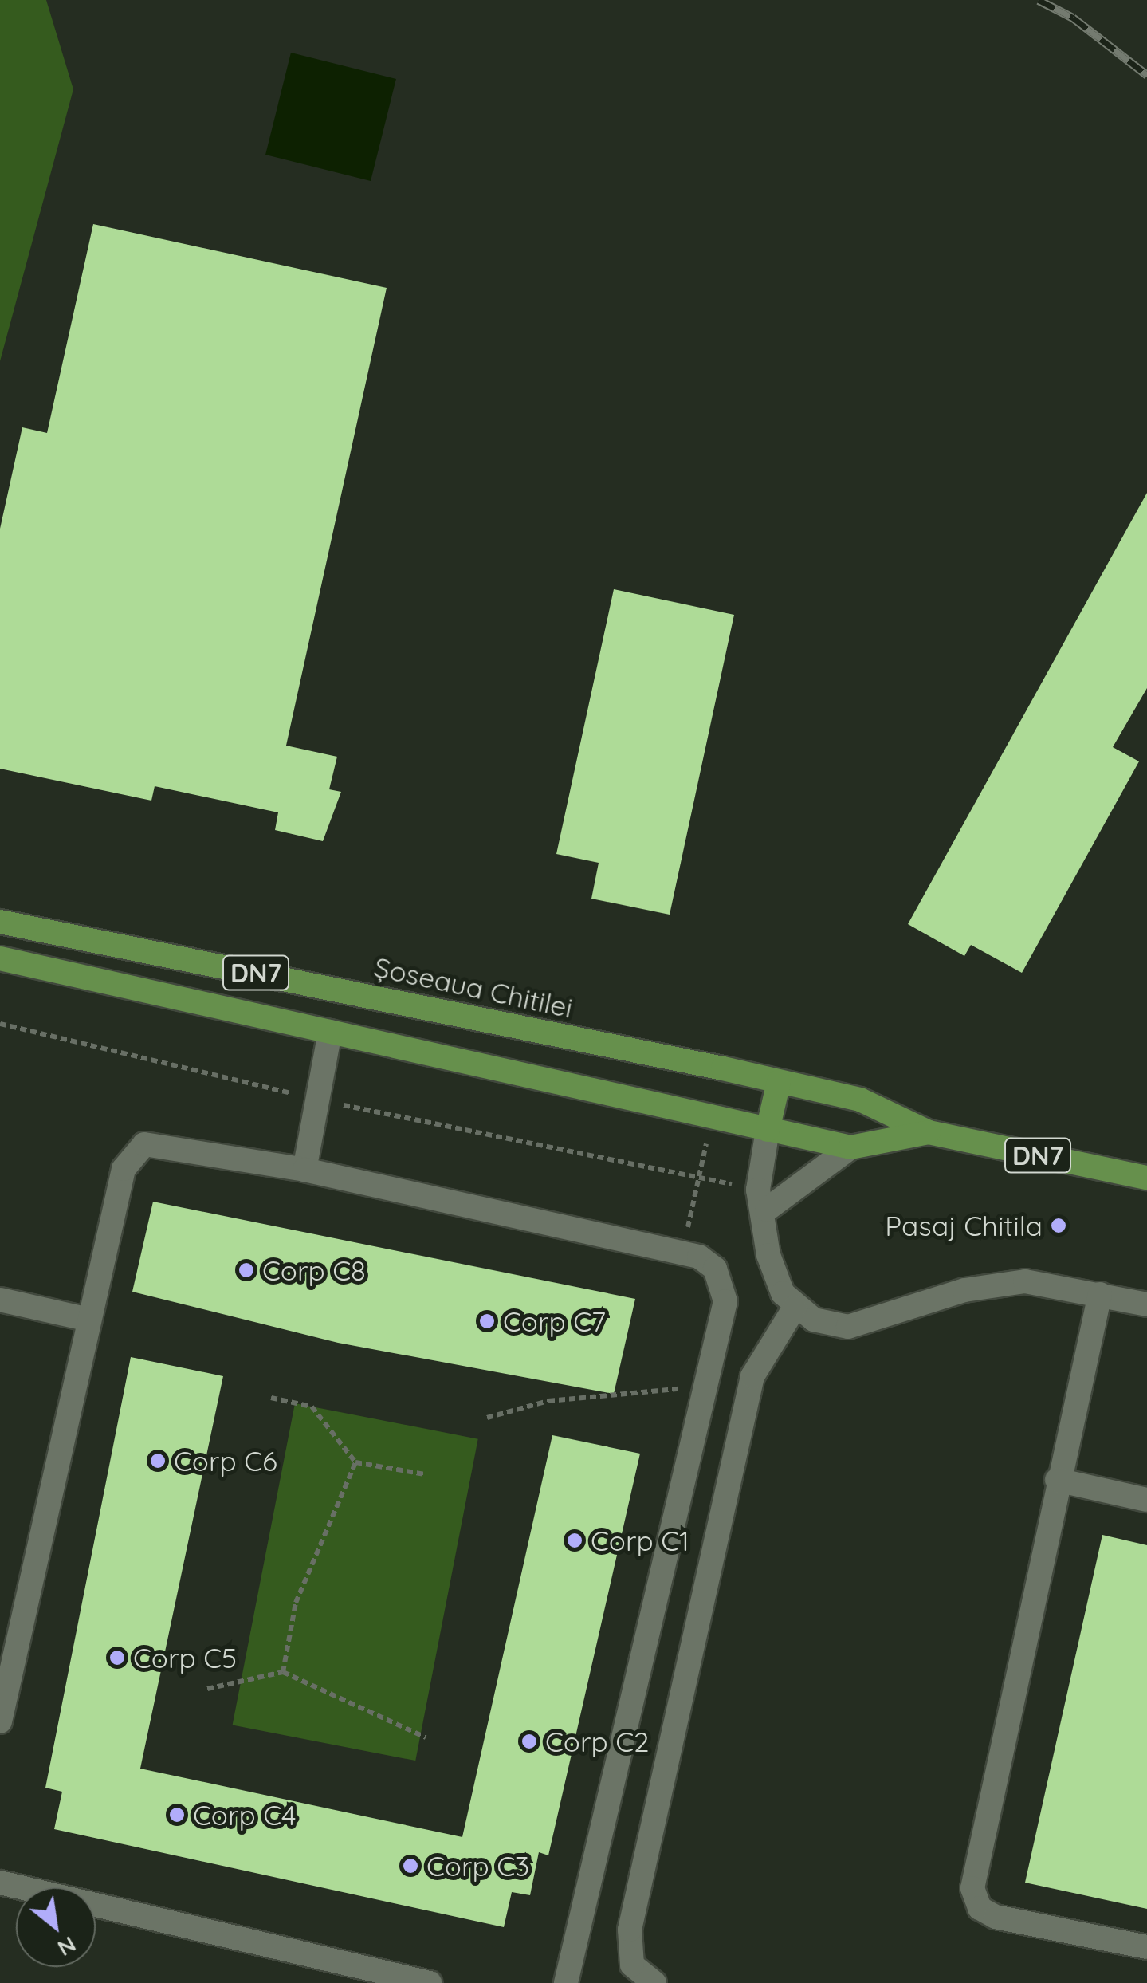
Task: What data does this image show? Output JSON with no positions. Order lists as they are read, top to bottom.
{
  "streets": {
    "main road": ["DN7", "Șoseaua Chitilei"]
  },
  "places": [
    "Pasaj Chitila",
    "Corp C8",
    "Corp C7",
    "Corp C6",
    "Corp C1",
    "Corp C5",
    "Corp C2",
    "Corp C4",
    "Corp C3"
  ],
  "north": "bottom right"
}
